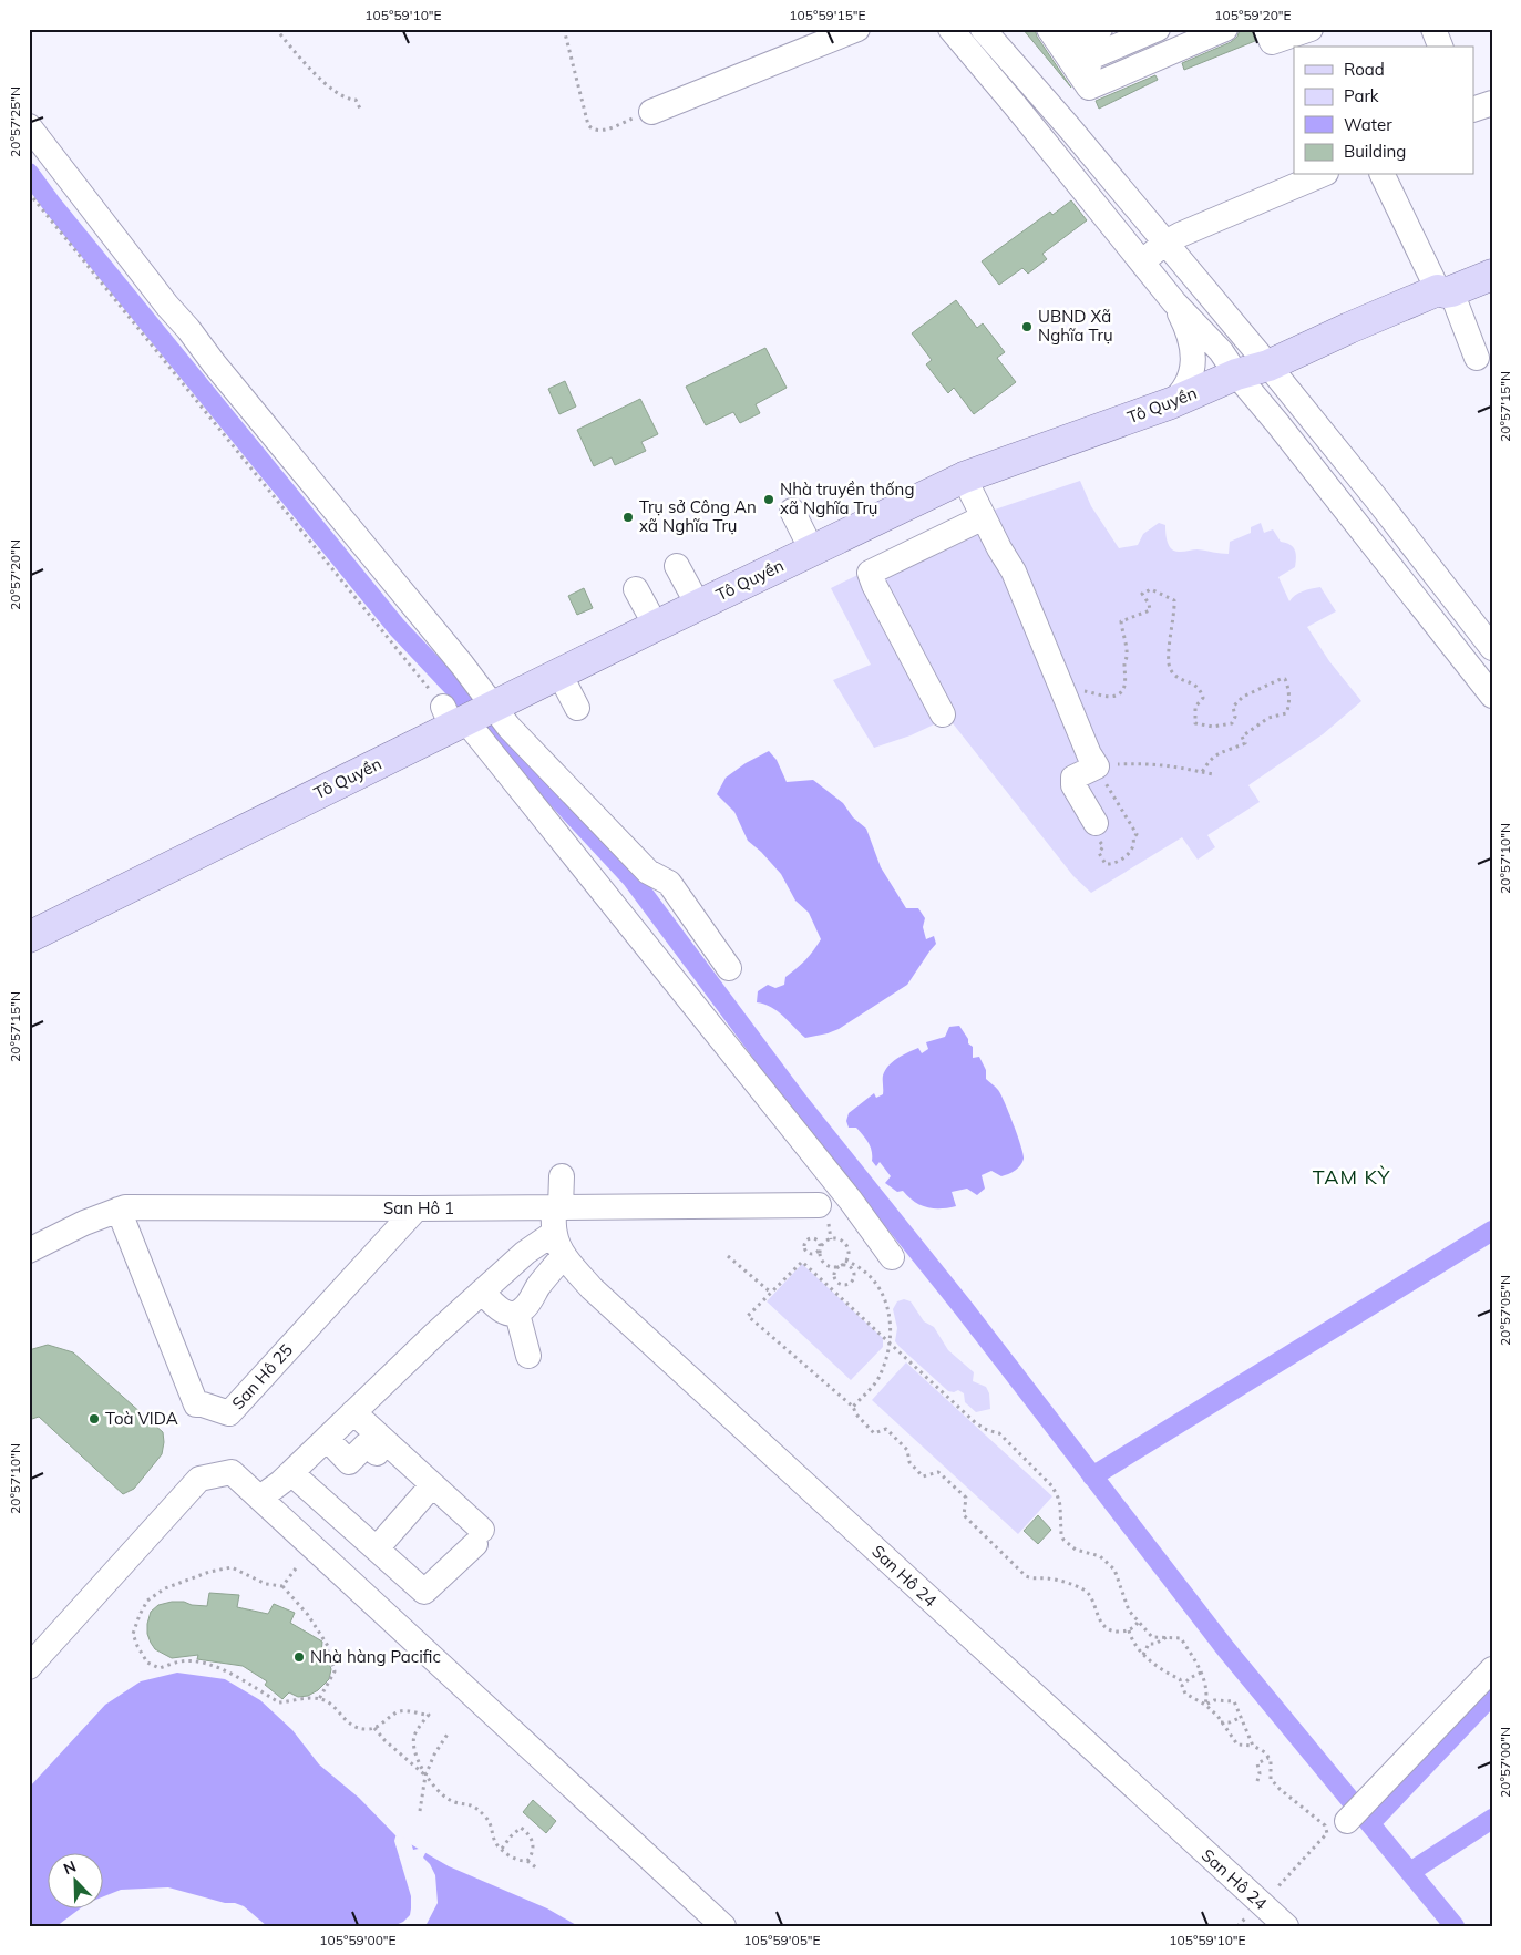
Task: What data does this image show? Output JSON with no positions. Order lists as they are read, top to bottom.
{
  "streets": {
    "main road": ["Tô Quyền"],
    "street": ["San Hô 1", "San Hô 25", "San Hô 24"]
  },
  "crossings": [
    ["San Hô 1", "San Hô 25"]
  ],
  "districts": ["TAM KỲ"],
  "places": [
    "UBND Xã Nghĩa Trụ",
    "Nhà truyền thống xã Nghĩa Trụ",
    "Trụ sở Công An xã Nghĩa Trụ",
    "Toà VIDA",
    "Nhà hàng Pacific"
  ],
  "legend": [
    "Road",
    "Park",
    "Water",
    "Building"
  ],
  "north": "top left",
  "coordinates": [
    "105°59'10\"E",
    "105°59'15\"E",
    "105°59'20\"E",
    "20°57'25\"N",
    "20°57'15\"N",
    "20°57'20\"N",
    "20°57'10\"N",
    "20°57'05\"N",
    "20°57'00\"N",
    "105°59'00\"E",
    "105°59'05\"E"
  ]
}
